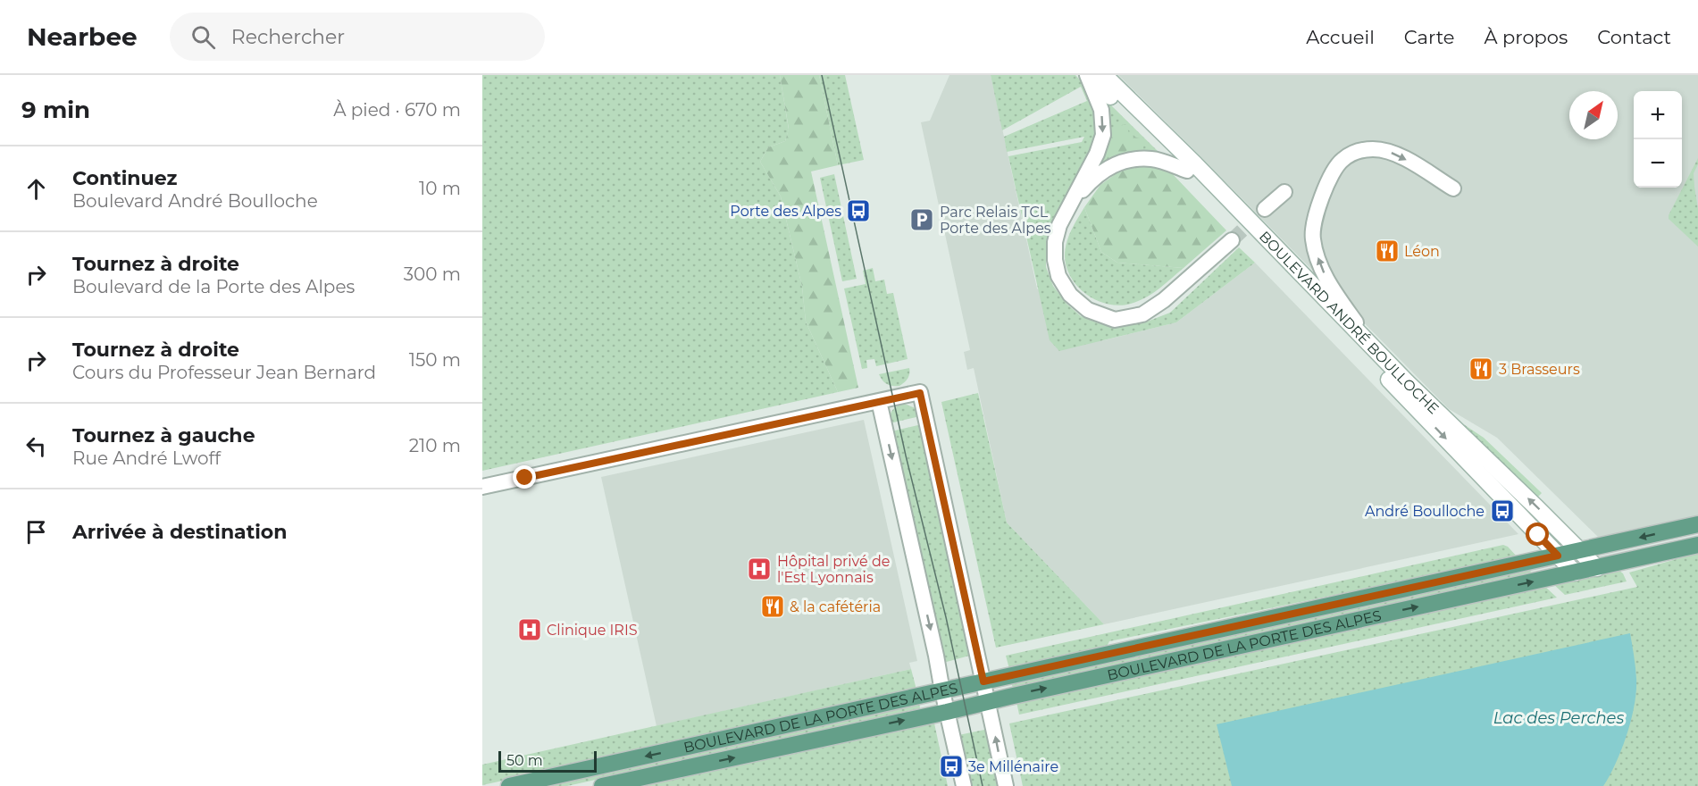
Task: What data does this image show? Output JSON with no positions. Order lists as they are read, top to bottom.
{
  "streets": {
    "main road": ["BOULEVARD ANDRÉ BOULLOCHE", "BOULEVARD DE LA PORTE DES ALPES"]
  },
  "crossings": [
    ["BOULEVARD ANDRÉ BOULLOCHE", "BOULEVARD DE LA PORTE DES ALPES"]
  ],
  "water": ["Lac des Perches"],
  "places": {
    "bus stop": ["Porte des Alpes", "André Boulloche", "3e Millénaire"],
    "parking": ["Parc Relais TCL Porte des Alpes"],
    "restaurant": ["Léon", "3 Brasseurs", "& la cafétéria"],
    "hospital": ["Hôpital privé de l'Est Lyonnais", "Clinique IRIS"]
  },
  "scale_bar": "50 m",
  "north": "top right",
  "page": {
    "header": "Nearbee",
    "search": "Rechercher",
    "nav": [
      "Accueil",
      "Carte",
      "À propos",
      "Contact"
    ],
    "heading": ["9 min", "À pied · 670 m"],
    "map_buttons": ["+", "−"],
    "list": [
      ["Continuez", "Boulevard André Boulloche", "10 m"],
      ["Tournez à droite", "Boulevard de la Porte des Alpes", "300 m"],
      ["Tournez à droite", "Cours du Professeur Jean Bernard", "150 m"],
      ["Tournez à gauche", "Rue André Lwoff", "210 m"],
      "Arrivée à destination"
    ],
    "scale": "50 m"
  }
}
